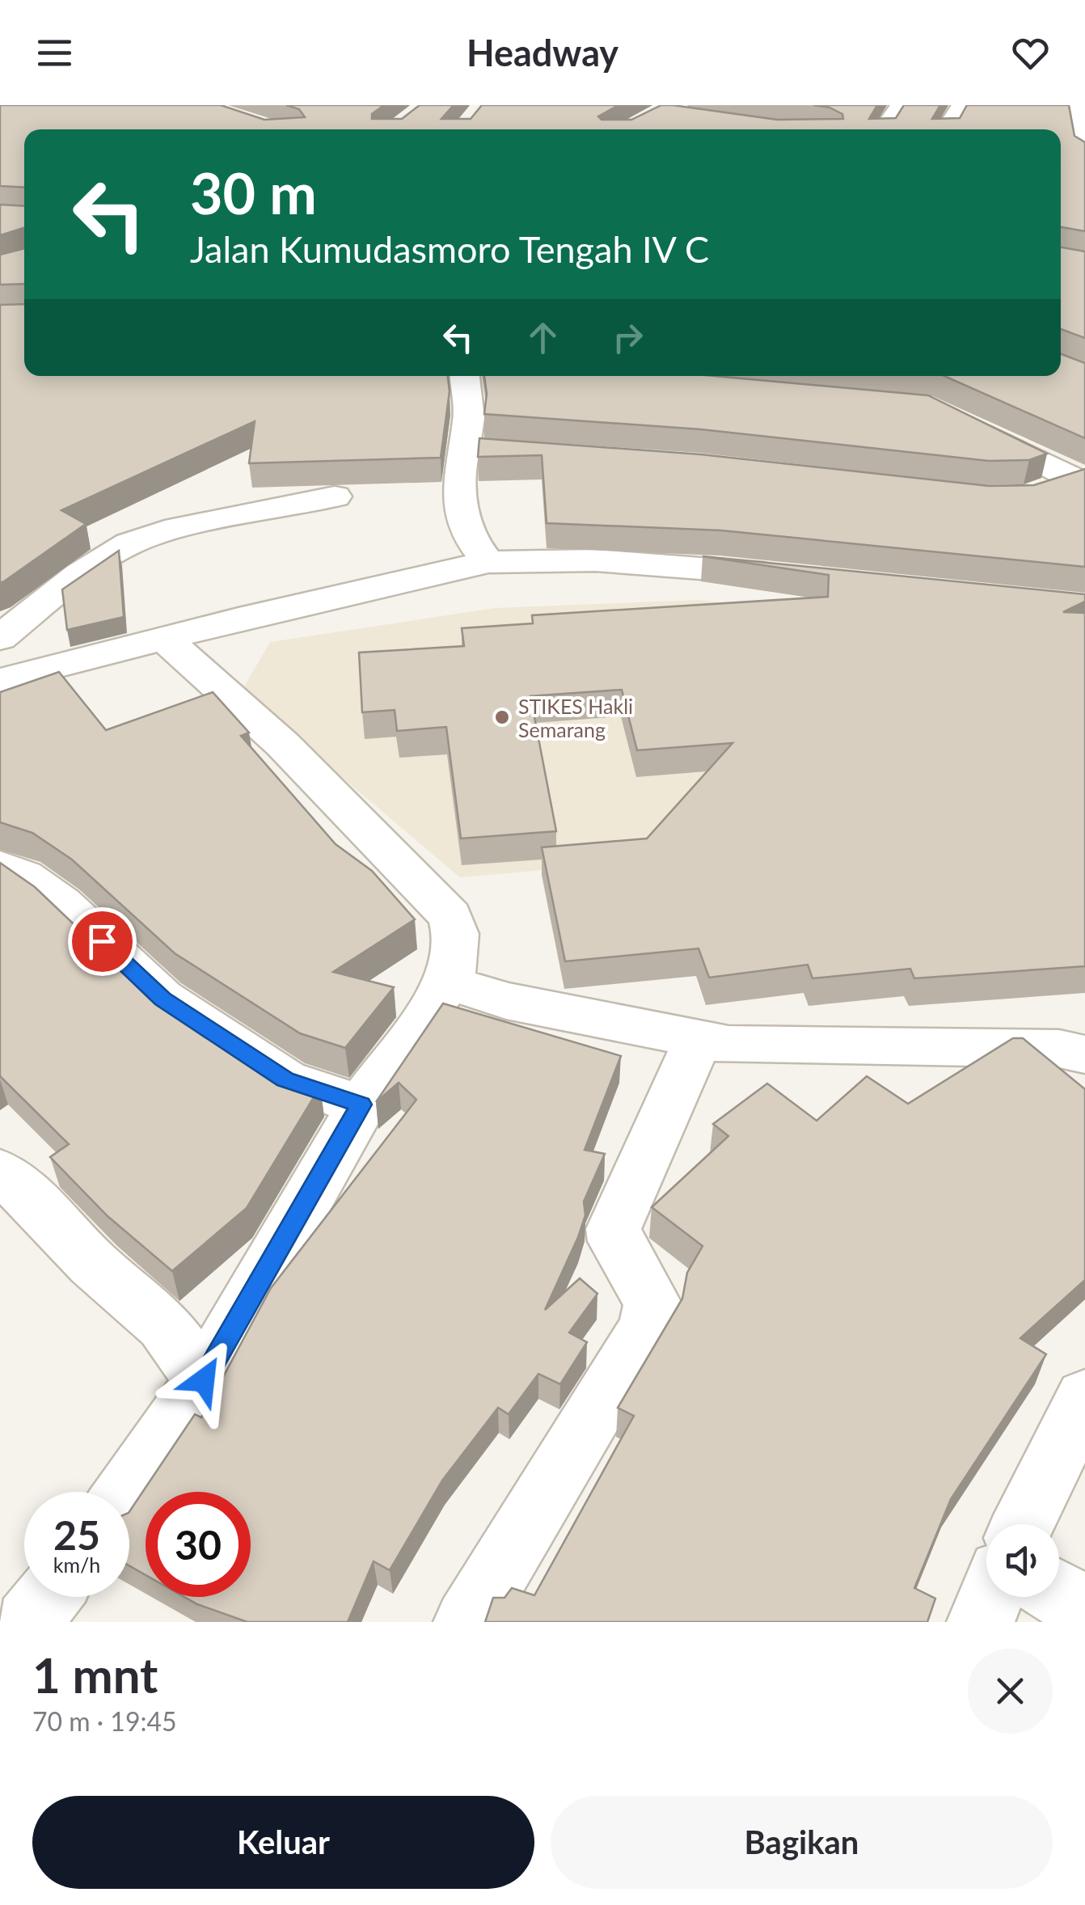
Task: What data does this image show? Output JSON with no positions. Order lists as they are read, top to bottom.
{
  "places": ["STIKES Hakli Semarang"],
  "page": {
    "header": "Headway",
    "turn": ["30 m", "Jalan Kumudasmoro Tengah IV C"],
    "speed": "25 km/h",
    "limit": "30",
    "heading": ["1 mnt", "70 m · 19:45"],
    "buttons": ["Keluar", "Bagikan"]
  }
}
